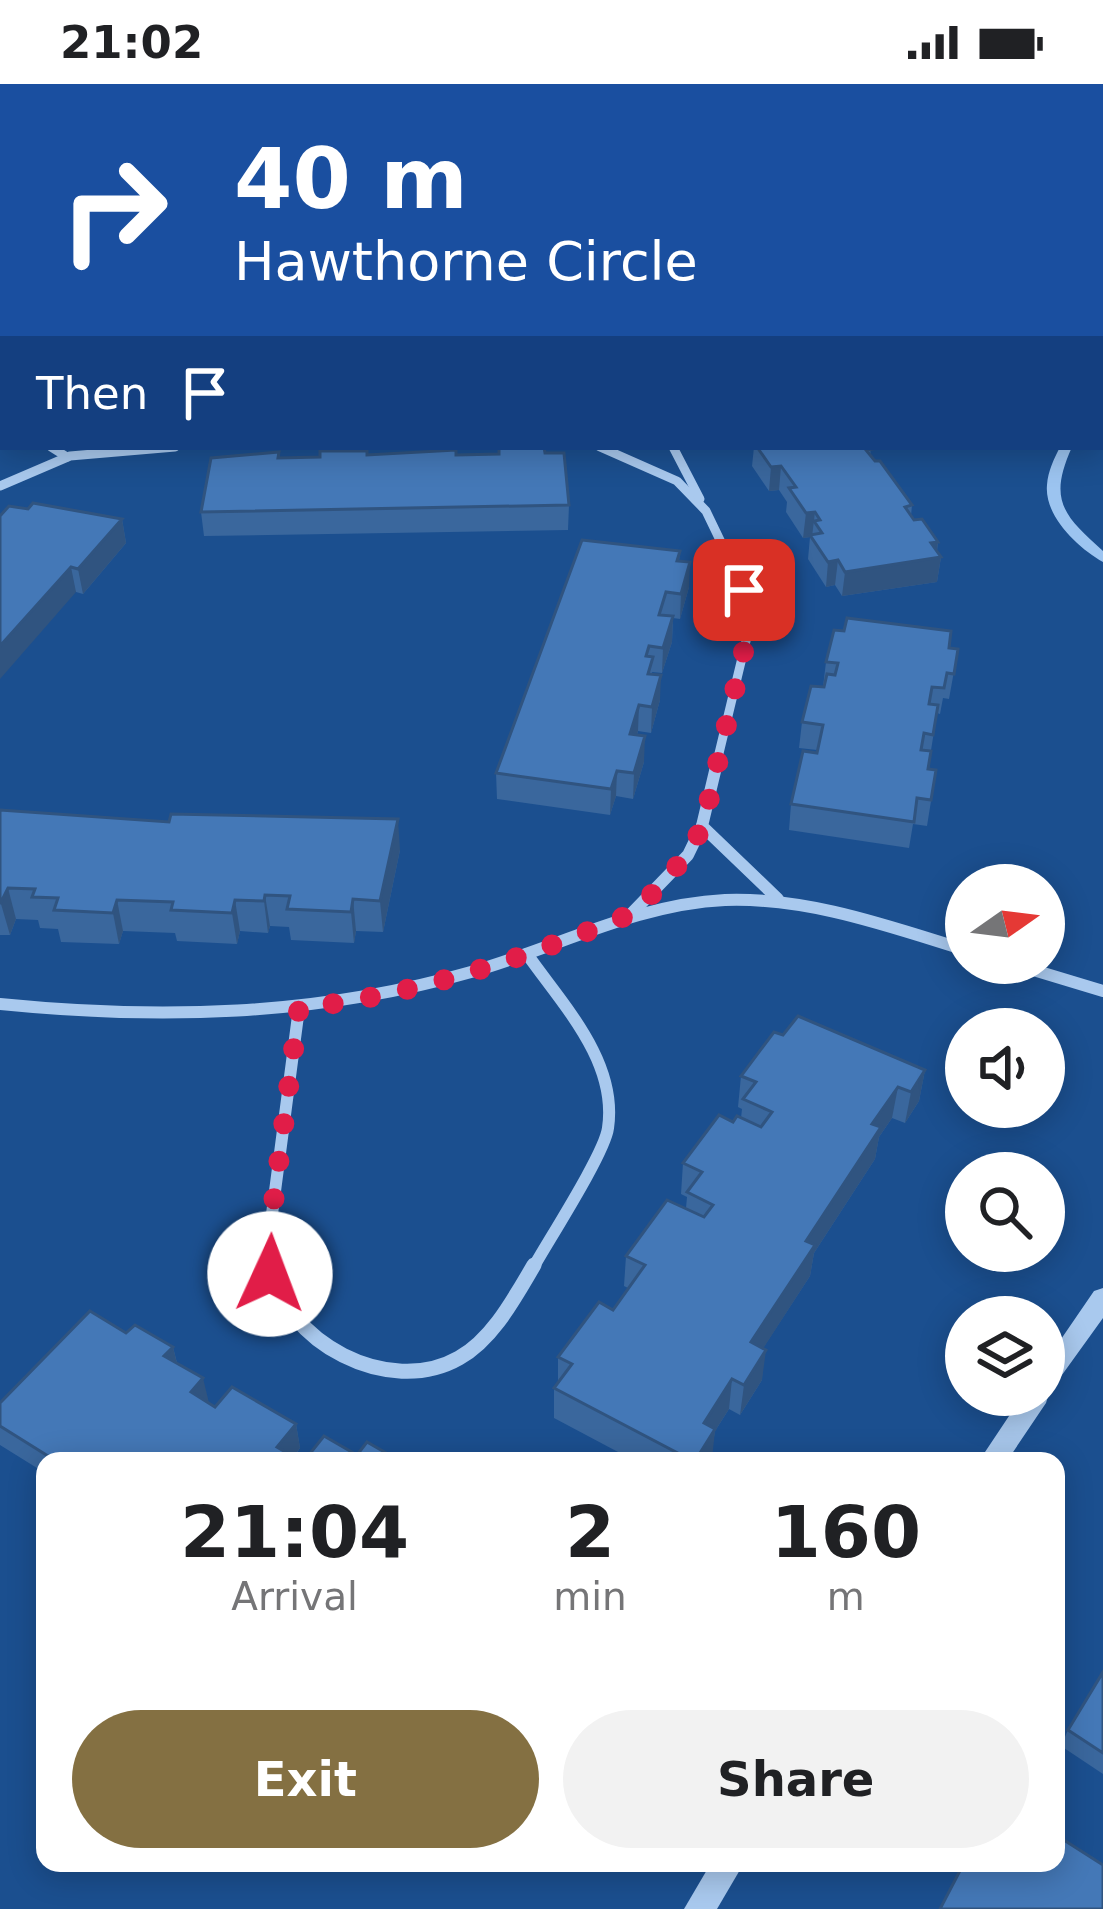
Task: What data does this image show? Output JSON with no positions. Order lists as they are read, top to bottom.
{
  "north": "right",
  "page": {
    "status": "21:02",
    "turn": ["40 m", "Hawthorne Circle"],
    "then": "Then",
    "eta": [
      "21:04",
      "Arrival",
      "2",
      "min",
      "160",
      "m"
    ],
    "buttons": ["Exit", "Share"]
  }
}
